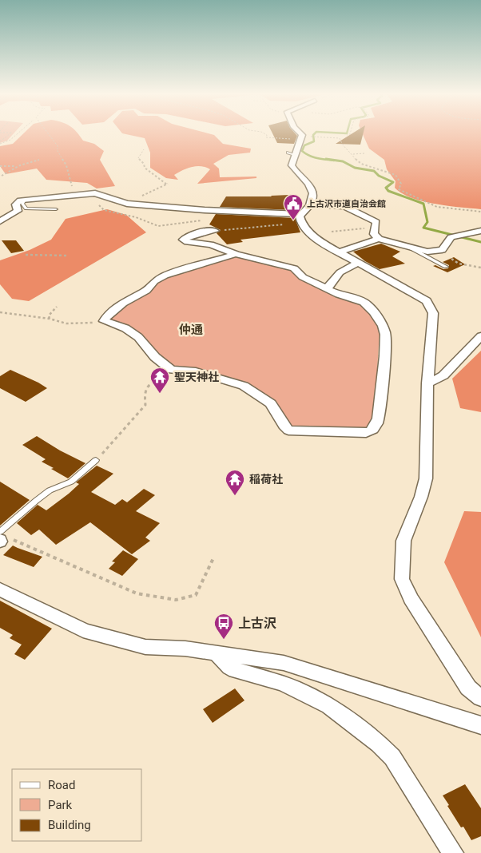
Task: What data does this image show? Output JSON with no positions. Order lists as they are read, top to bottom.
{
  "districts": ["仲通"],
  "places": {
    "public building": ["上古沢市道自治会館"],
    "temple": ["聖天神社", "稲荷社"],
    "bus stop": ["上古沢"]
  },
  "legend": ["Road", "Park", "Building"]
}
